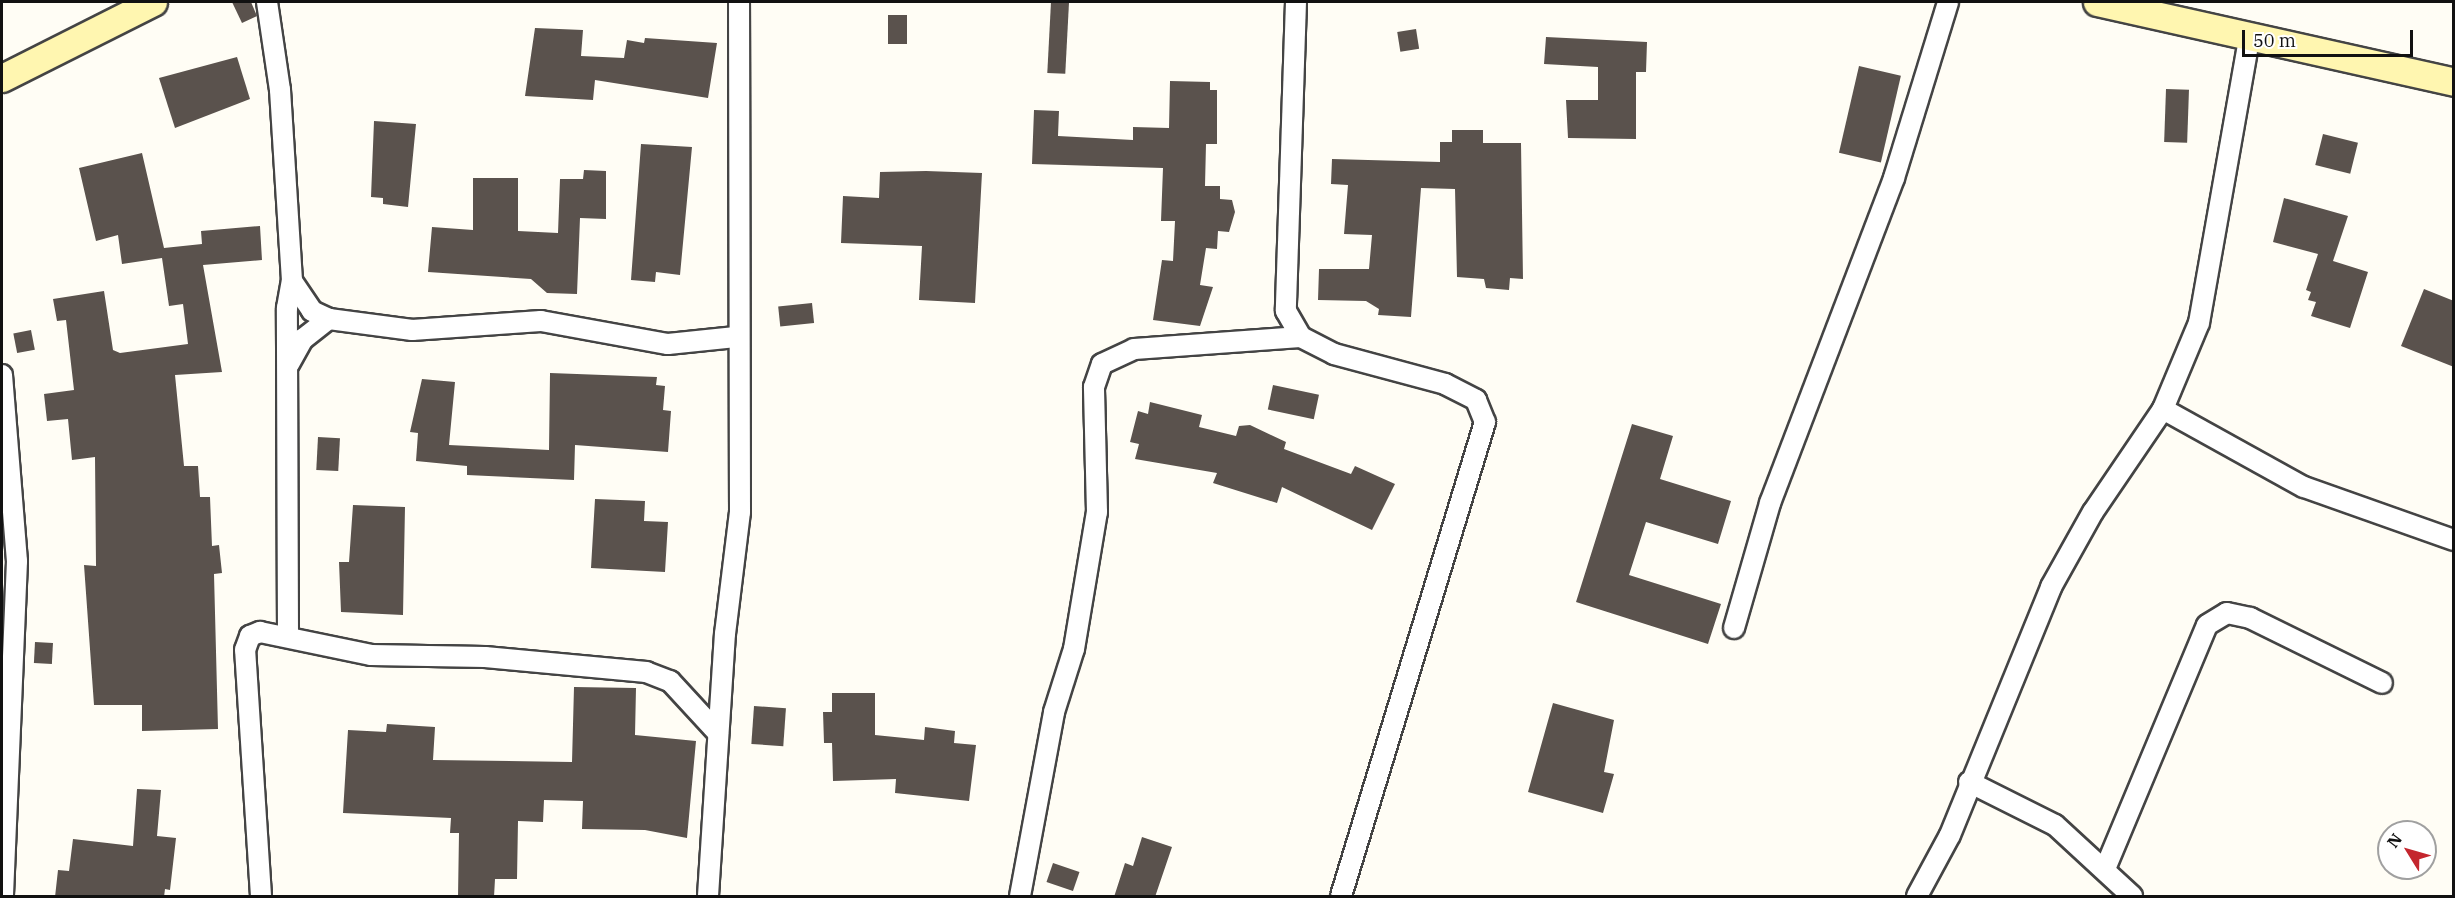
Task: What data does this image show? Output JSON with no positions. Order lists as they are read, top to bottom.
{
  "scale_bar": "50 m",
  "north": "top left"
}
